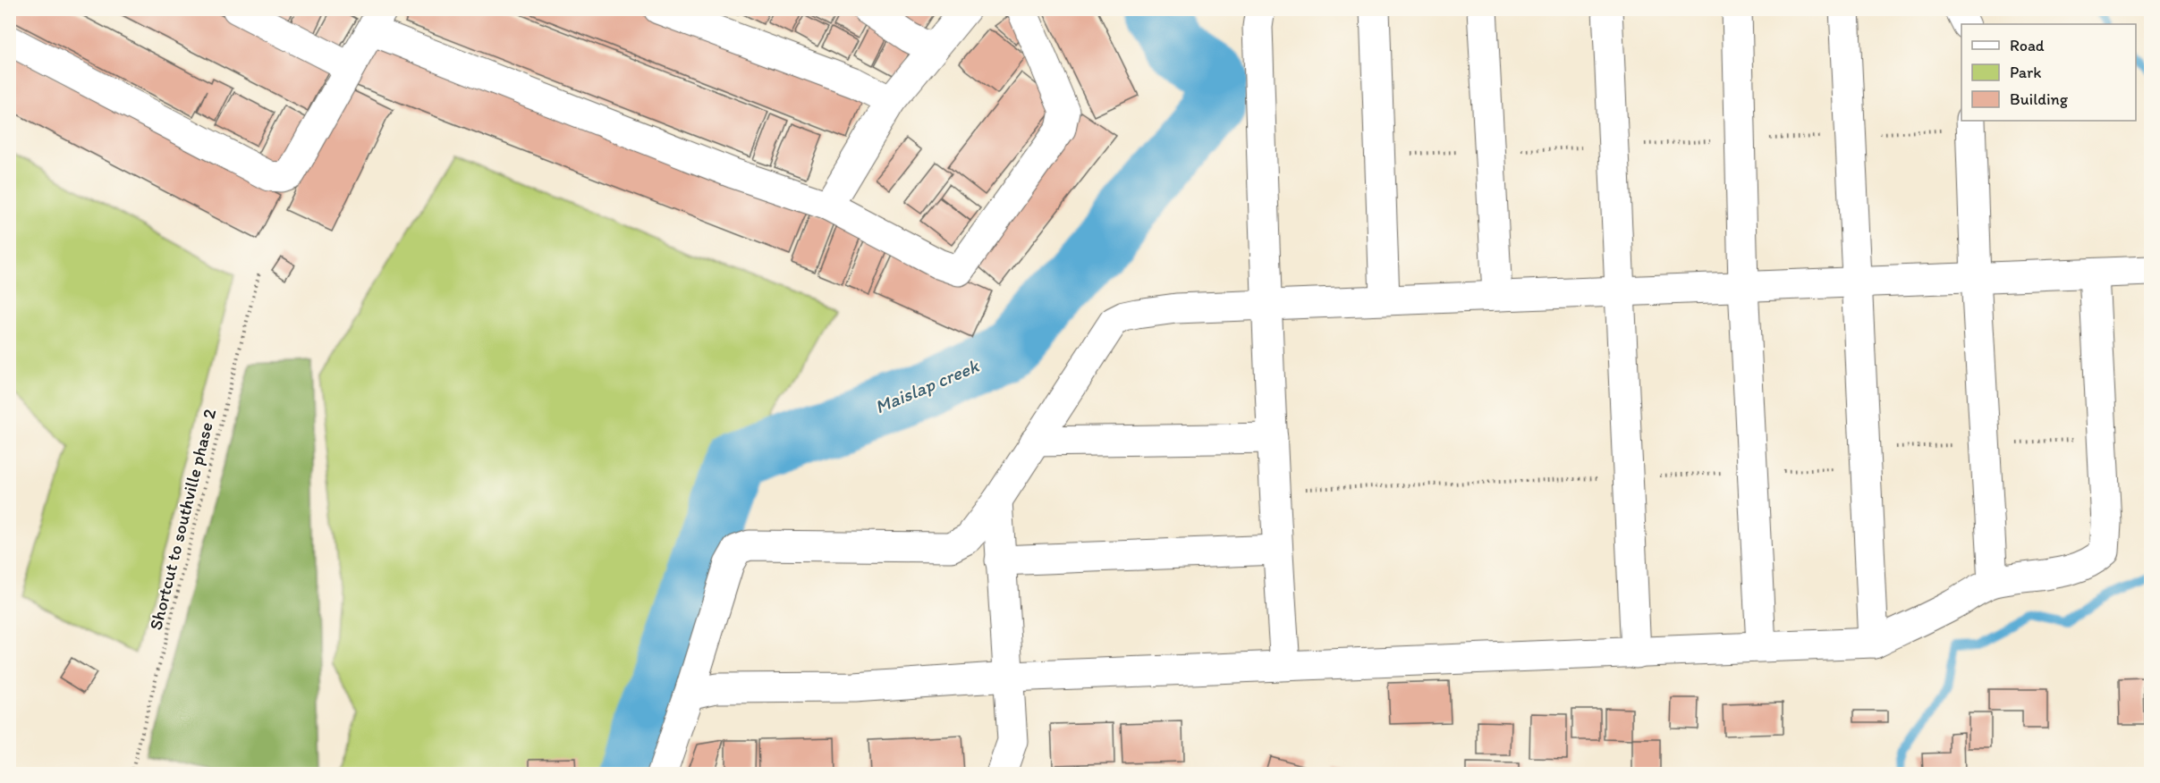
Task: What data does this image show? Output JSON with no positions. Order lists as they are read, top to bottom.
{
  "streets": {
    "path": ["Shortcut to southville phase 2"]
  },
  "water": ["Maislap creek"],
  "legend": ["Road", "Park", "Building"]
}
